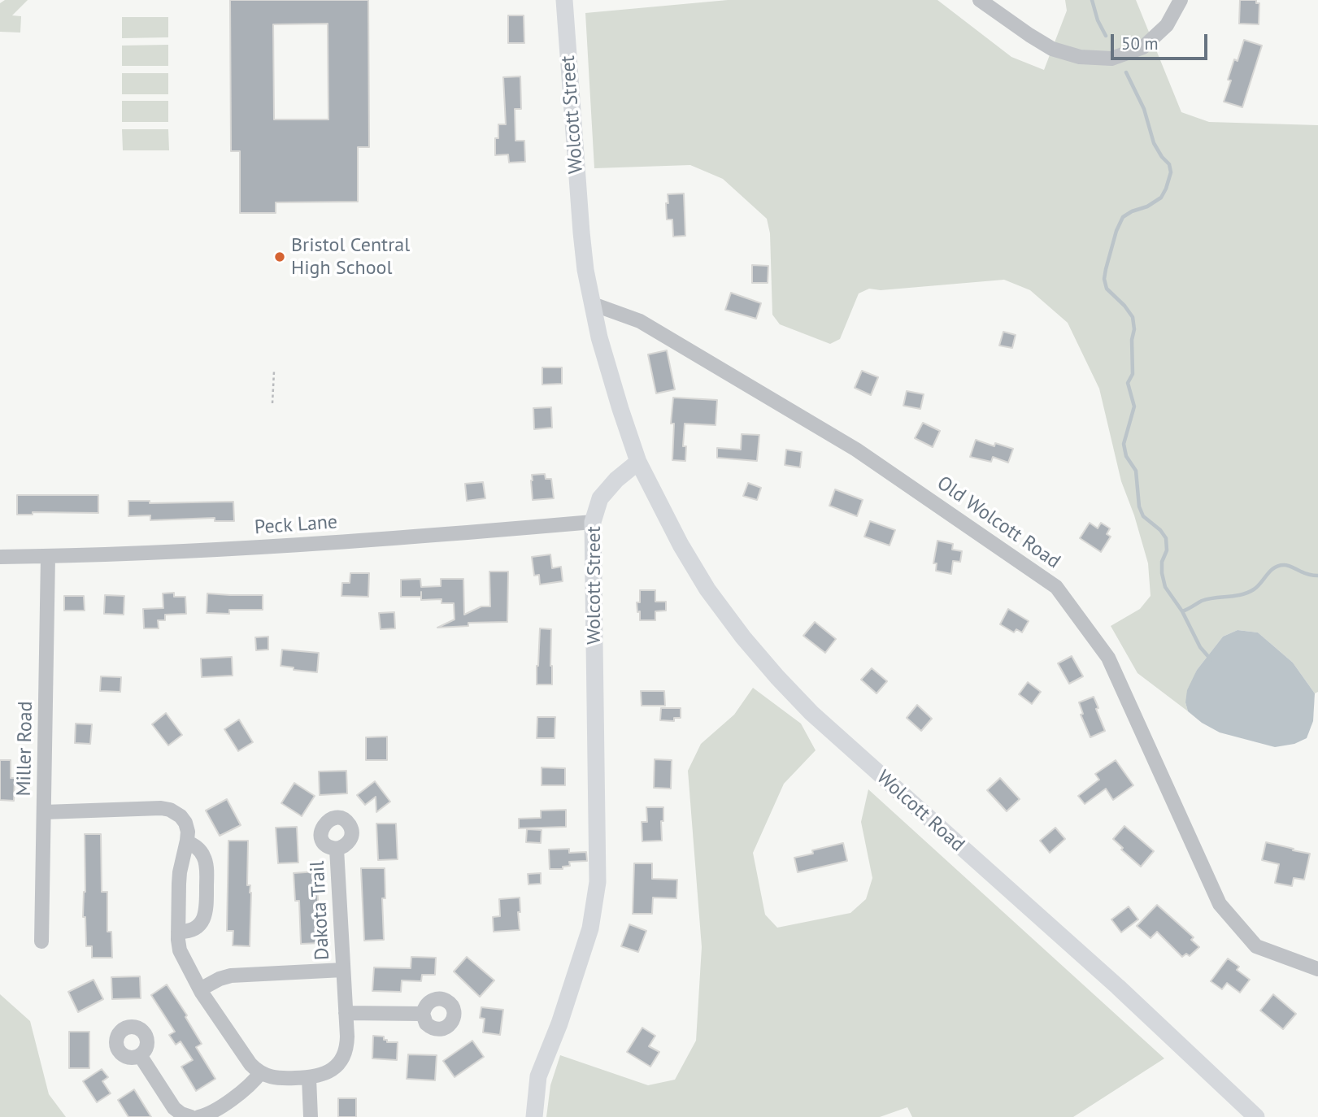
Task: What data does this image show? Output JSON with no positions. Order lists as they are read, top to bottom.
{
  "streets": {
    "main road": ["Wolcott Street", "Wolcott Road"],
    "street": [
      "Old Wolcott Road",
      "Peck Lane",
      "Miller Road",
      "Dakota Trail"
    ]
  },
  "crossings": [
    ["Wolcott Street", "Old Wolcott Road"],
    ["Wolcott Street", "Peck Lane"],
    ["Wolcott Street", "Wolcott Road"],
    ["Peck Lane", "Miller Road"]
  ],
  "places": ["Bristol Central High School"],
  "scale_bar": "50 m"
}
